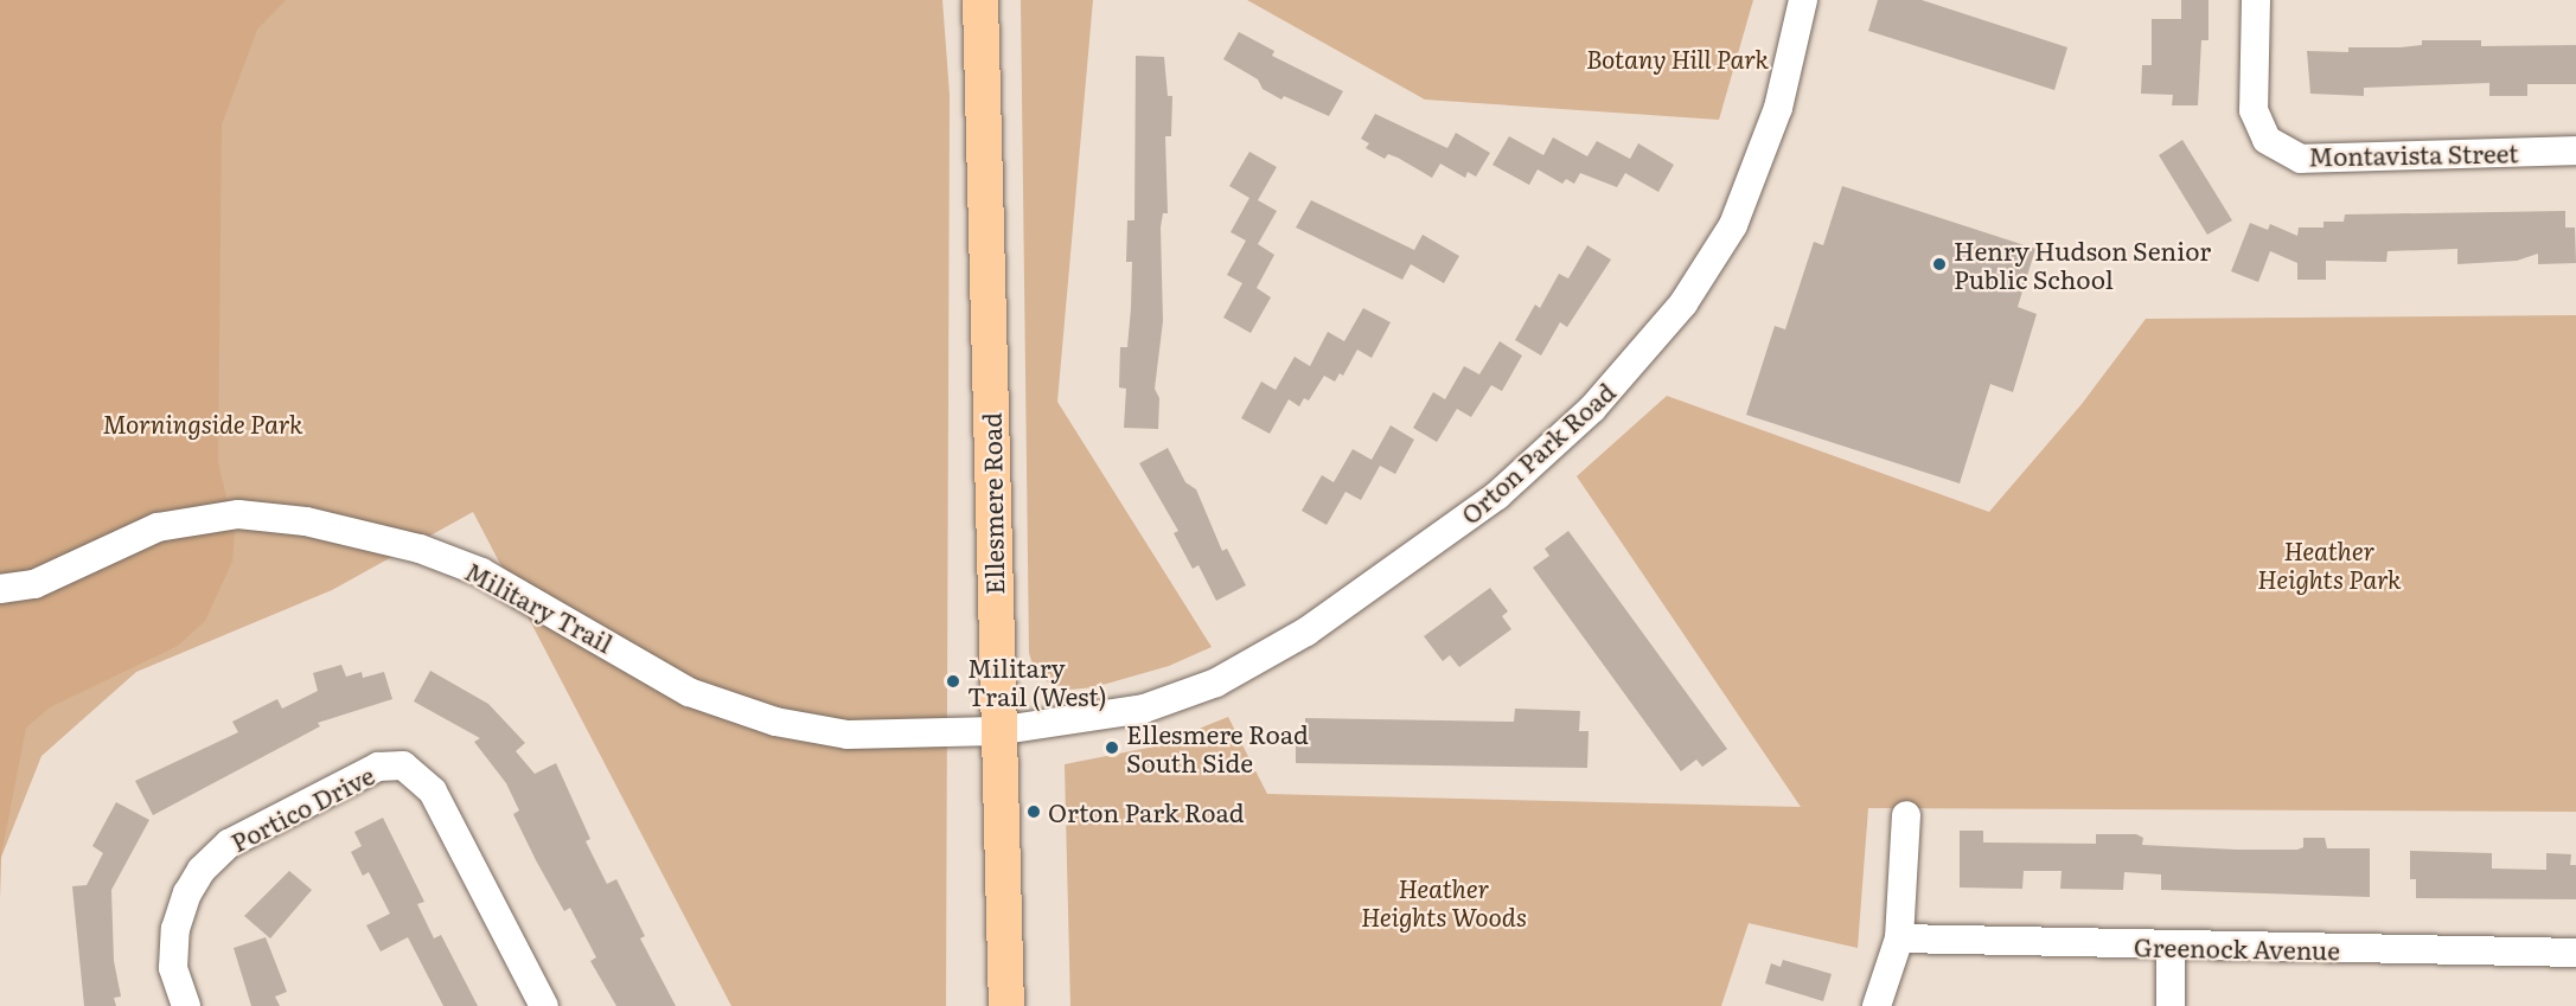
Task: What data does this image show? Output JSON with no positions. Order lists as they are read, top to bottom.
{
  "streets": {
    "main road": ["Ellesmere Road"],
    "street": [
      "Montavista Street",
      "Orton Park Road",
      "Military Trail",
      "Portico Drive",
      "Greenock Avenue"
    ]
  },
  "crossings": [
    ["Orton Park Road", "Ellesmere Road"],
    ["Orton Park Road", "Military Trail"],
    ["Ellesmere Road", "Military Trail"]
  ],
  "parks": [
    "Botany Hill Park",
    "Morningside Park",
    "Heather Heights Park",
    "Heather Heights Woods"
  ],
  "places": [
    "Henry Hudson Senior Public School",
    "Military Trail (West)",
    "Ellesmere Road South Side",
    "Orton Park Road"
  ]
}
